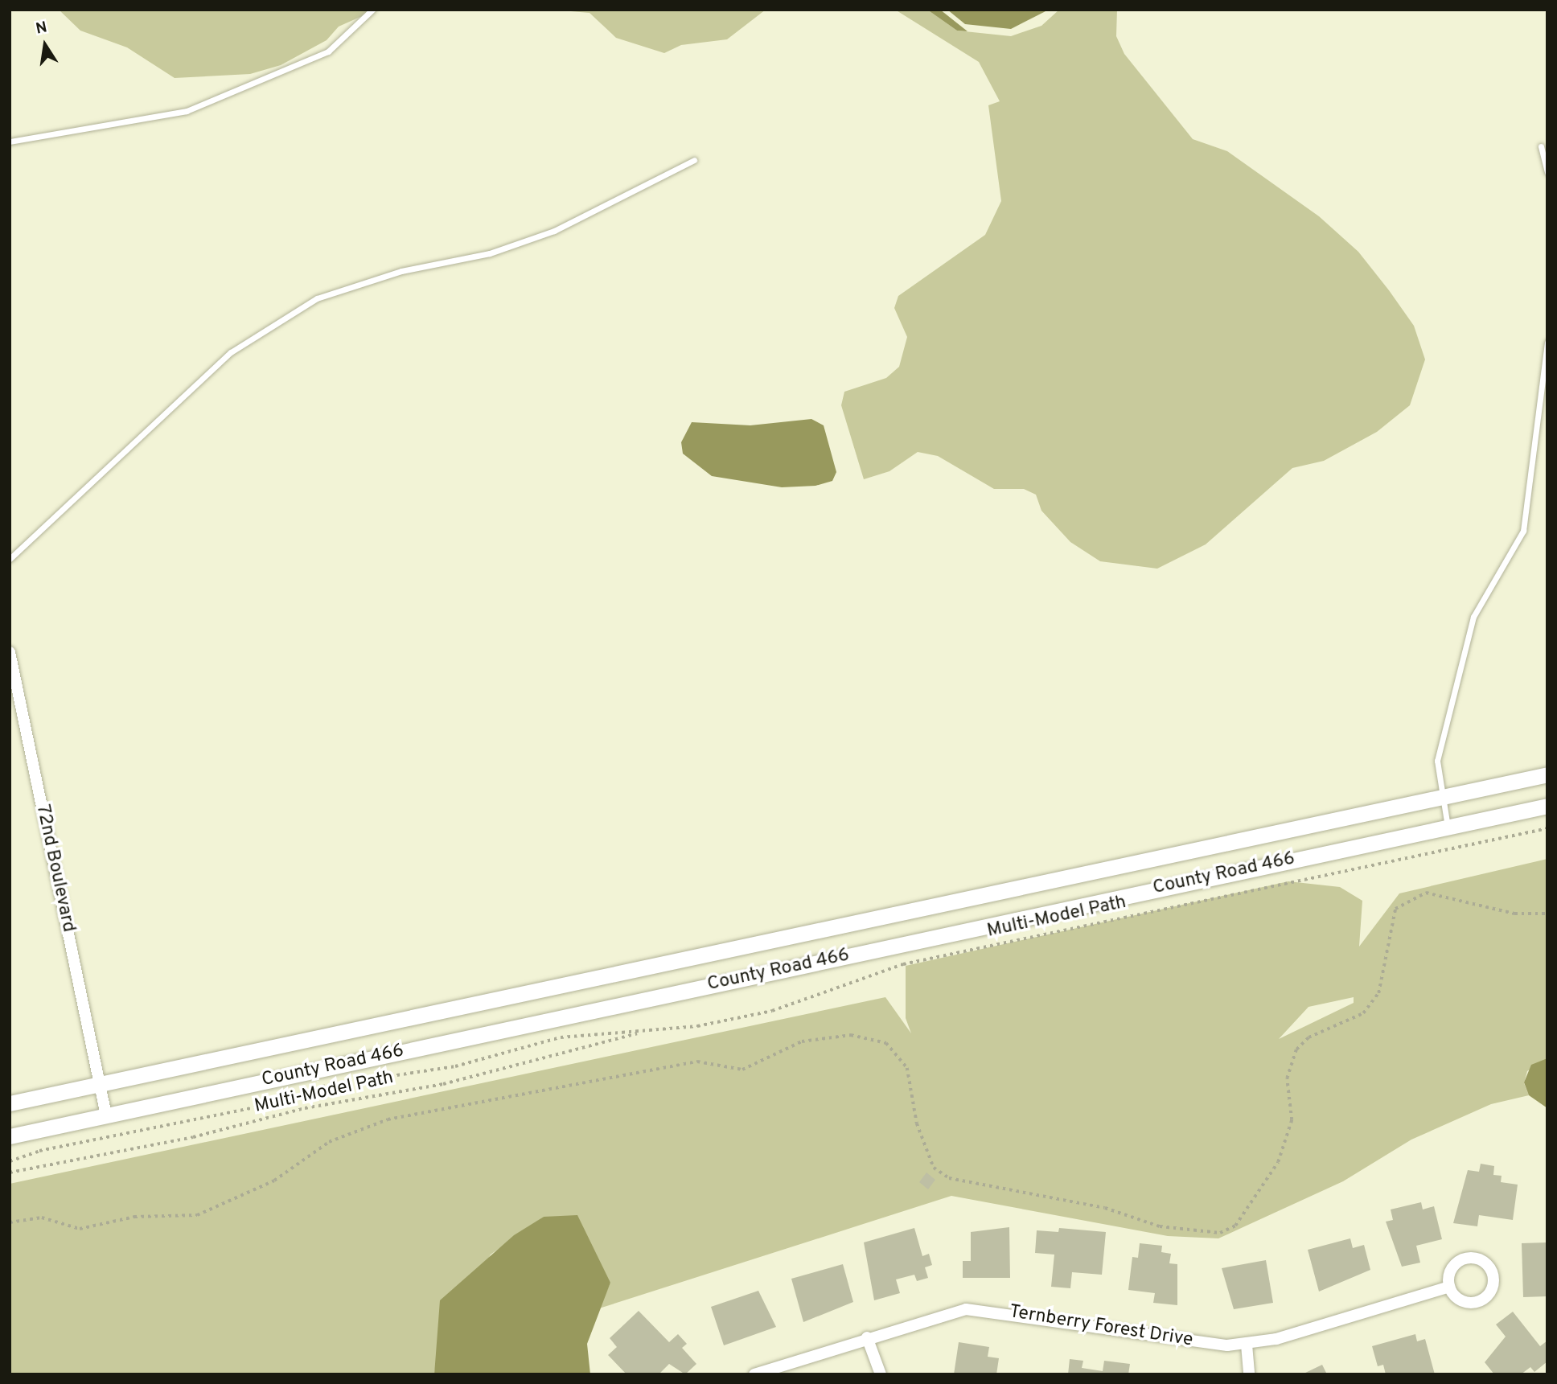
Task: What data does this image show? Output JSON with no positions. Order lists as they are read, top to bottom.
{
  "streets": {
    "main road": ["County Road 466"],
    "street": ["72nd Boulevard", "Ternberry Forest Drive"],
    "path": ["Multi-Model Path"]
  },
  "crossings": [
    ["72nd Boulevard", "County Road 466"]
  ],
  "north": "top"
}
